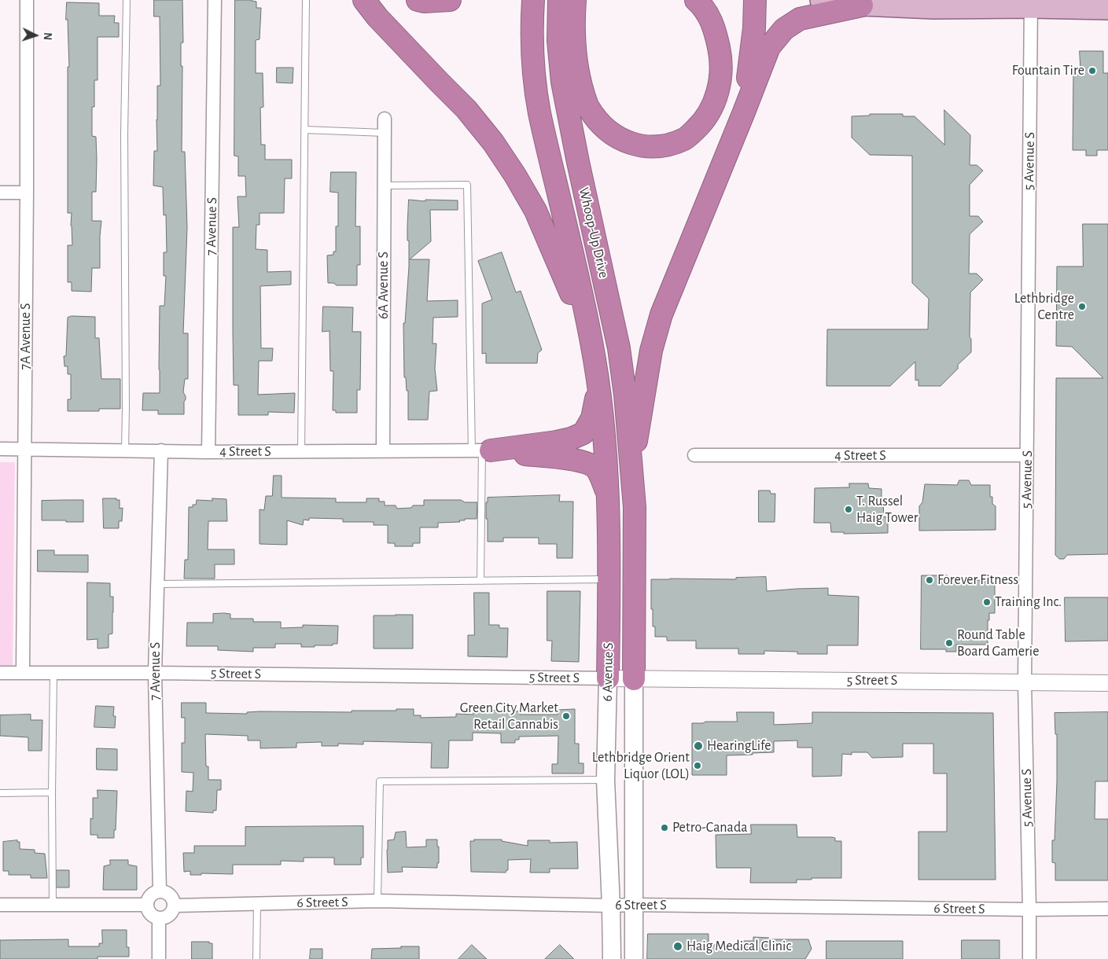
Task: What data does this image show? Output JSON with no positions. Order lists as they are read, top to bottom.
{
  "streets": {
    "highway": ["Whoop-Up Drive", "6 Avenue S"],
    "street": [
      "5 Avenue S",
      "7 Avenue S",
      "6A Avenue S",
      "7A Avenue S",
      "4 Street S",
      "5 Street S",
      "6 Street S"
    ]
  },
  "crossings": [
    ["5 Avenue S", "4 Street S"],
    ["5 Avenue S", "5 Street S"],
    ["5 Avenue S", "6 Street S"],
    ["7 Avenue S", "4 Street S"],
    ["7 Avenue S", "5 Street S"],
    ["7 Avenue S", "6 Street S"],
    ["Whoop-Up Drive", "6 Avenue S"],
    ["6A Avenue S", "4 Street S"],
    ["7A Avenue S", "4 Street S"],
    ["7A Avenue S", "5 Street S"],
    ["6 Avenue S", "5 Street S"],
    ["6 Avenue S", "6 Street S"]
  ],
  "places": [
    "Fountain Tire",
    "Lethbridge Centre",
    "T. Russel Haig Tower",
    "Forever Fitness",
    "Training Inc.",
    "Round Table Board Gamerie",
    "Green City Market Retail Cannabis",
    "HearingLife",
    "Lethbridge Orient Liquor (LOL)",
    "Petro-Canada",
    "Haig Medical Clinic"
  ],
  "north": "right"
}
